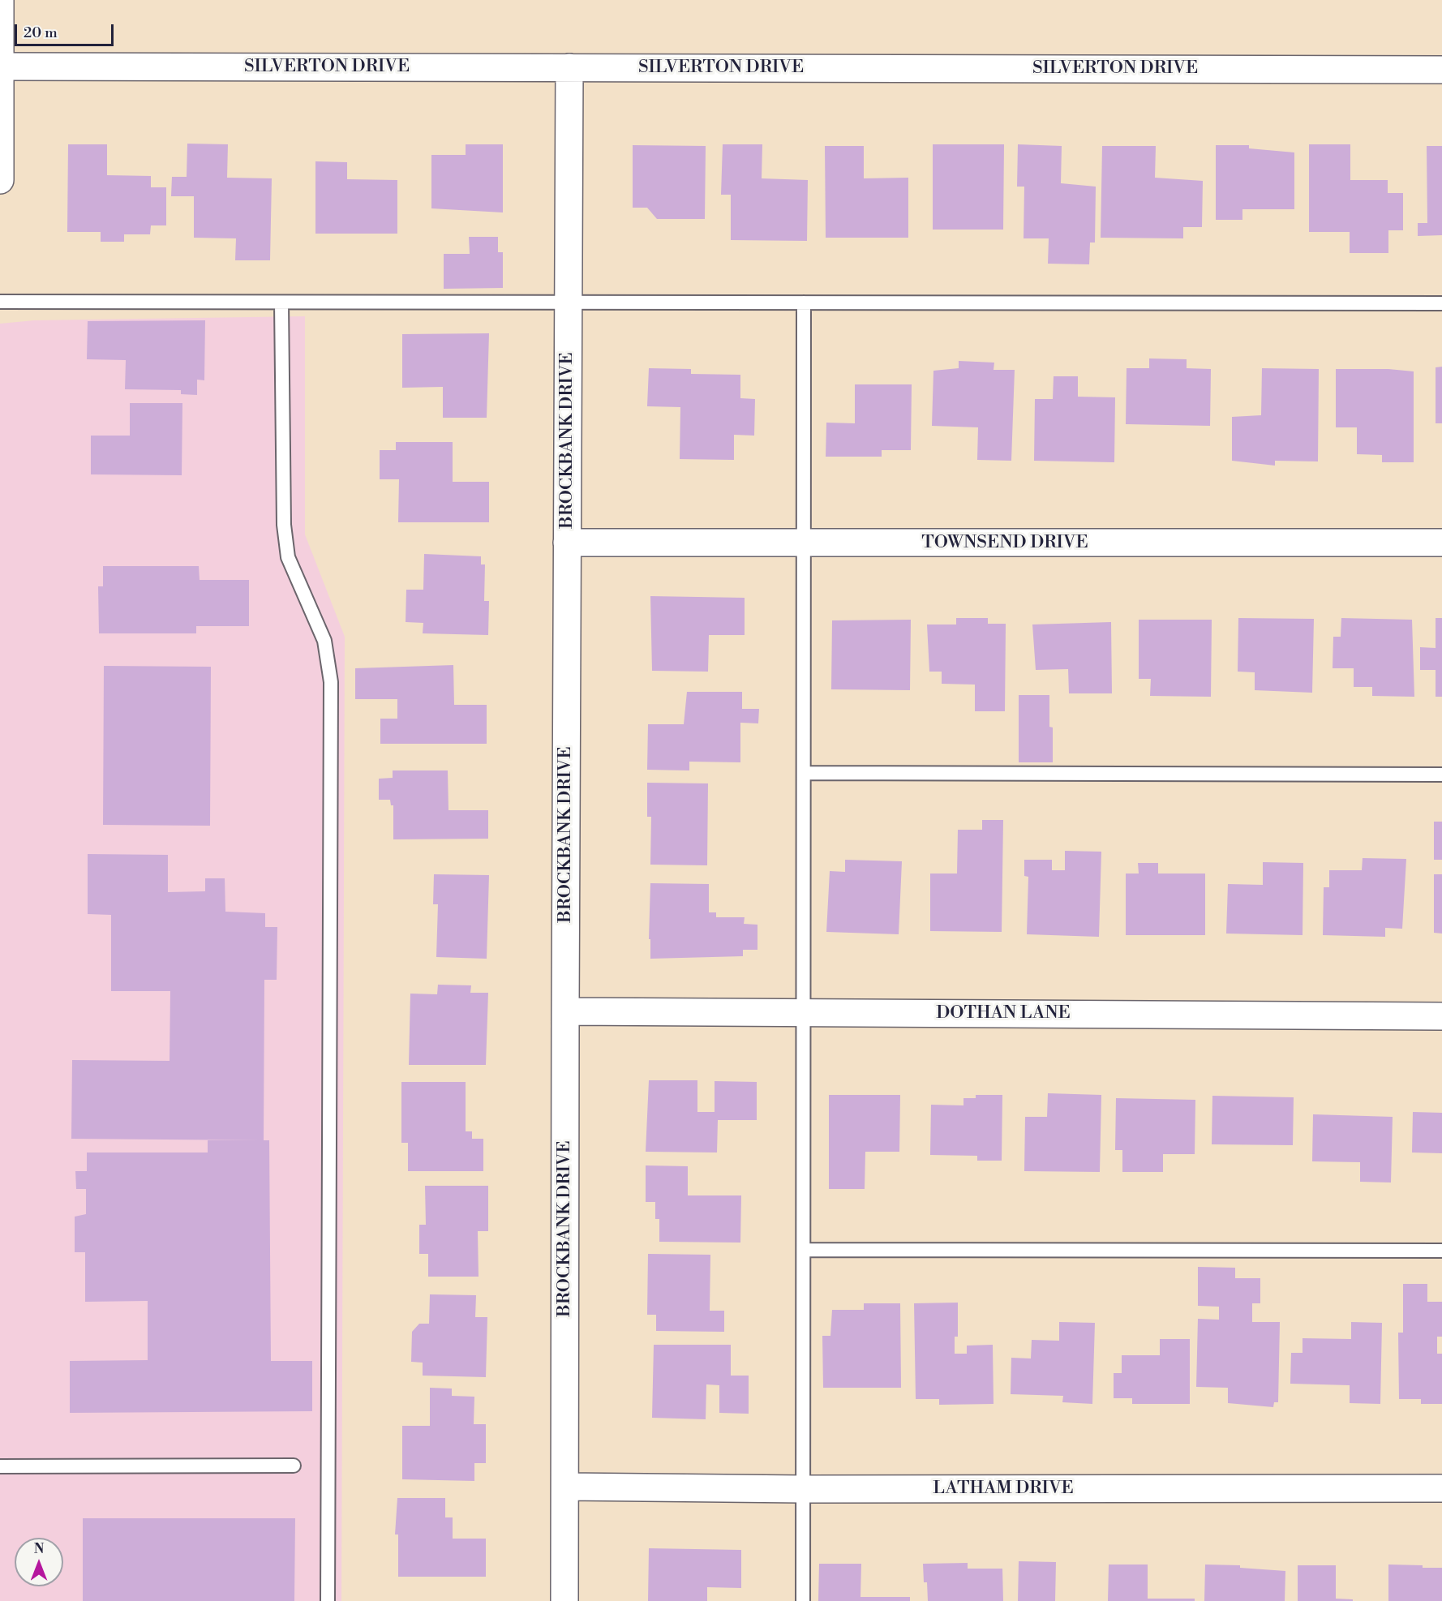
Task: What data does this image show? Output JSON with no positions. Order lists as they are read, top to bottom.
{
  "streets": {
    "street": [
      "SILVERTON DRIVE",
      "BROCKBANK DRIVE",
      "TOWNSEND DRIVE",
      "DOTHAN LANE",
      "LATHAM DRIVE"
    ]
  },
  "crossings": [
    ["SILVERTON DRIVE", "BROCKBANK DRIVE"],
    ["BROCKBANK DRIVE", "TOWNSEND DRIVE"],
    ["BROCKBANK DRIVE", "DOTHAN LANE"],
    ["BROCKBANK DRIVE", "LATHAM DRIVE"]
  ],
  "scale_bar": "20 m",
  "north": "top"
}
